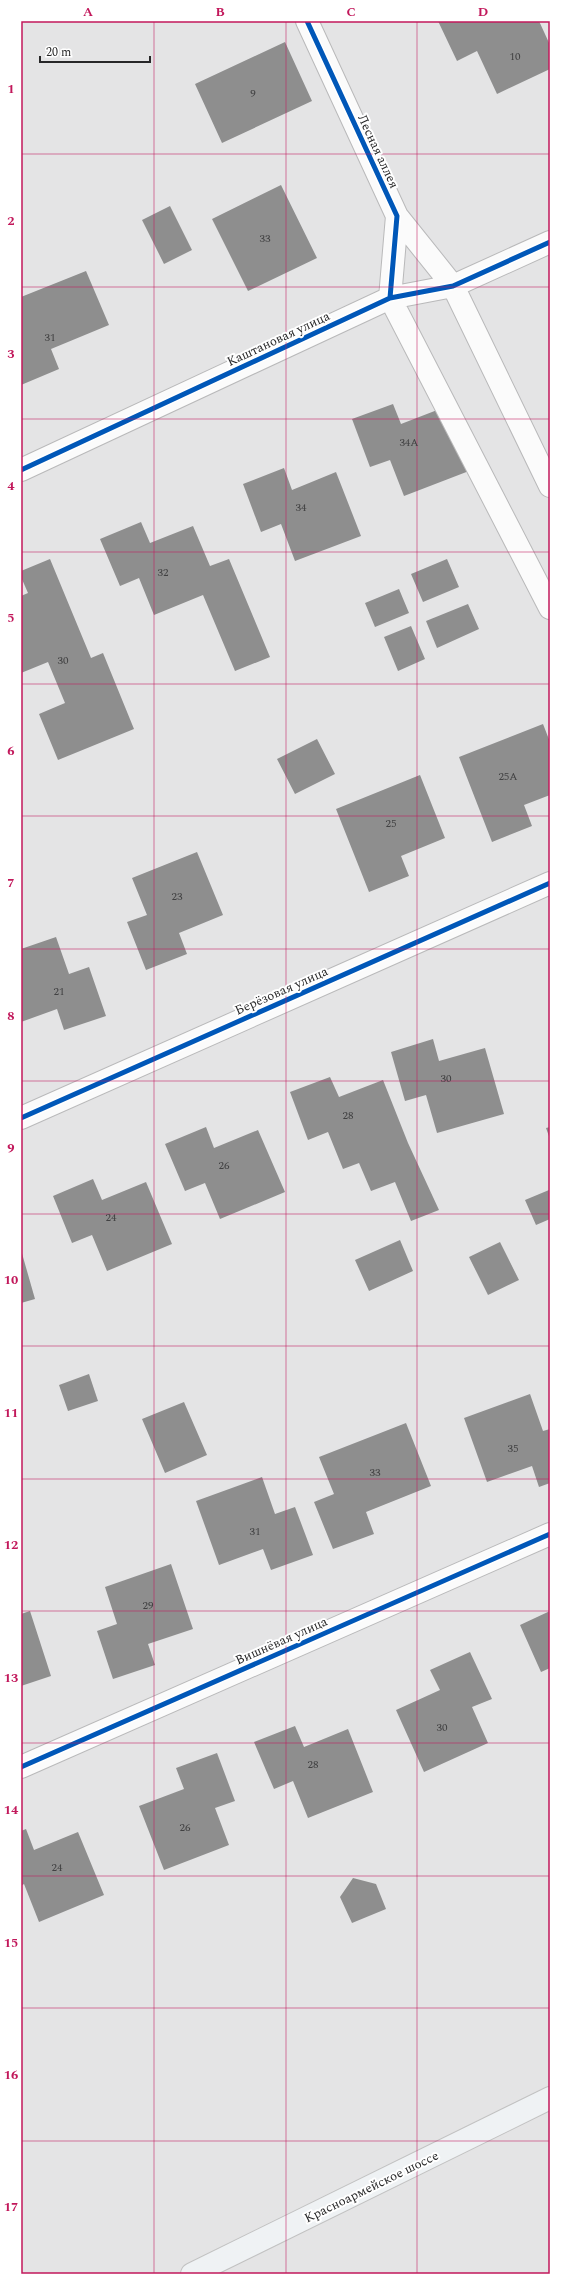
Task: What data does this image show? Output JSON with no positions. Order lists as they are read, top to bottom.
{
  "streets": {
    "main road": ["Красноармейское шоссе"],
    "street": [
      "Лесная аллея",
      "Каштановая улица",
      "Берёзовая улица",
      "Вишнёвая улица"
    ]
  },
  "crossings": [
    ["Лесная аллея", "Каштановая улица"]
  ],
  "house_numbers": [
    "10",
    "9",
    "33",
    "31",
    "34А",
    "34",
    "32",
    "30",
    "25А",
    "25",
    "23",
    "21",
    "30",
    "28",
    "26",
    "24",
    "35",
    "33",
    "31",
    "29",
    "30",
    "28",
    "26",
    "24"
  ],
  "scale_bar": "20 m",
  "grid": {
    "columns": [
      "A",
      "B",
      "C",
      "D"
    ],
    "rows": [
      "1",
      "2",
      "3",
      "4",
      "5",
      "6",
      "7",
      "8",
      "9",
      "10",
      "11",
      "12",
      "13",
      "14",
      "15",
      "16",
      "17"
    ]
  }
}
